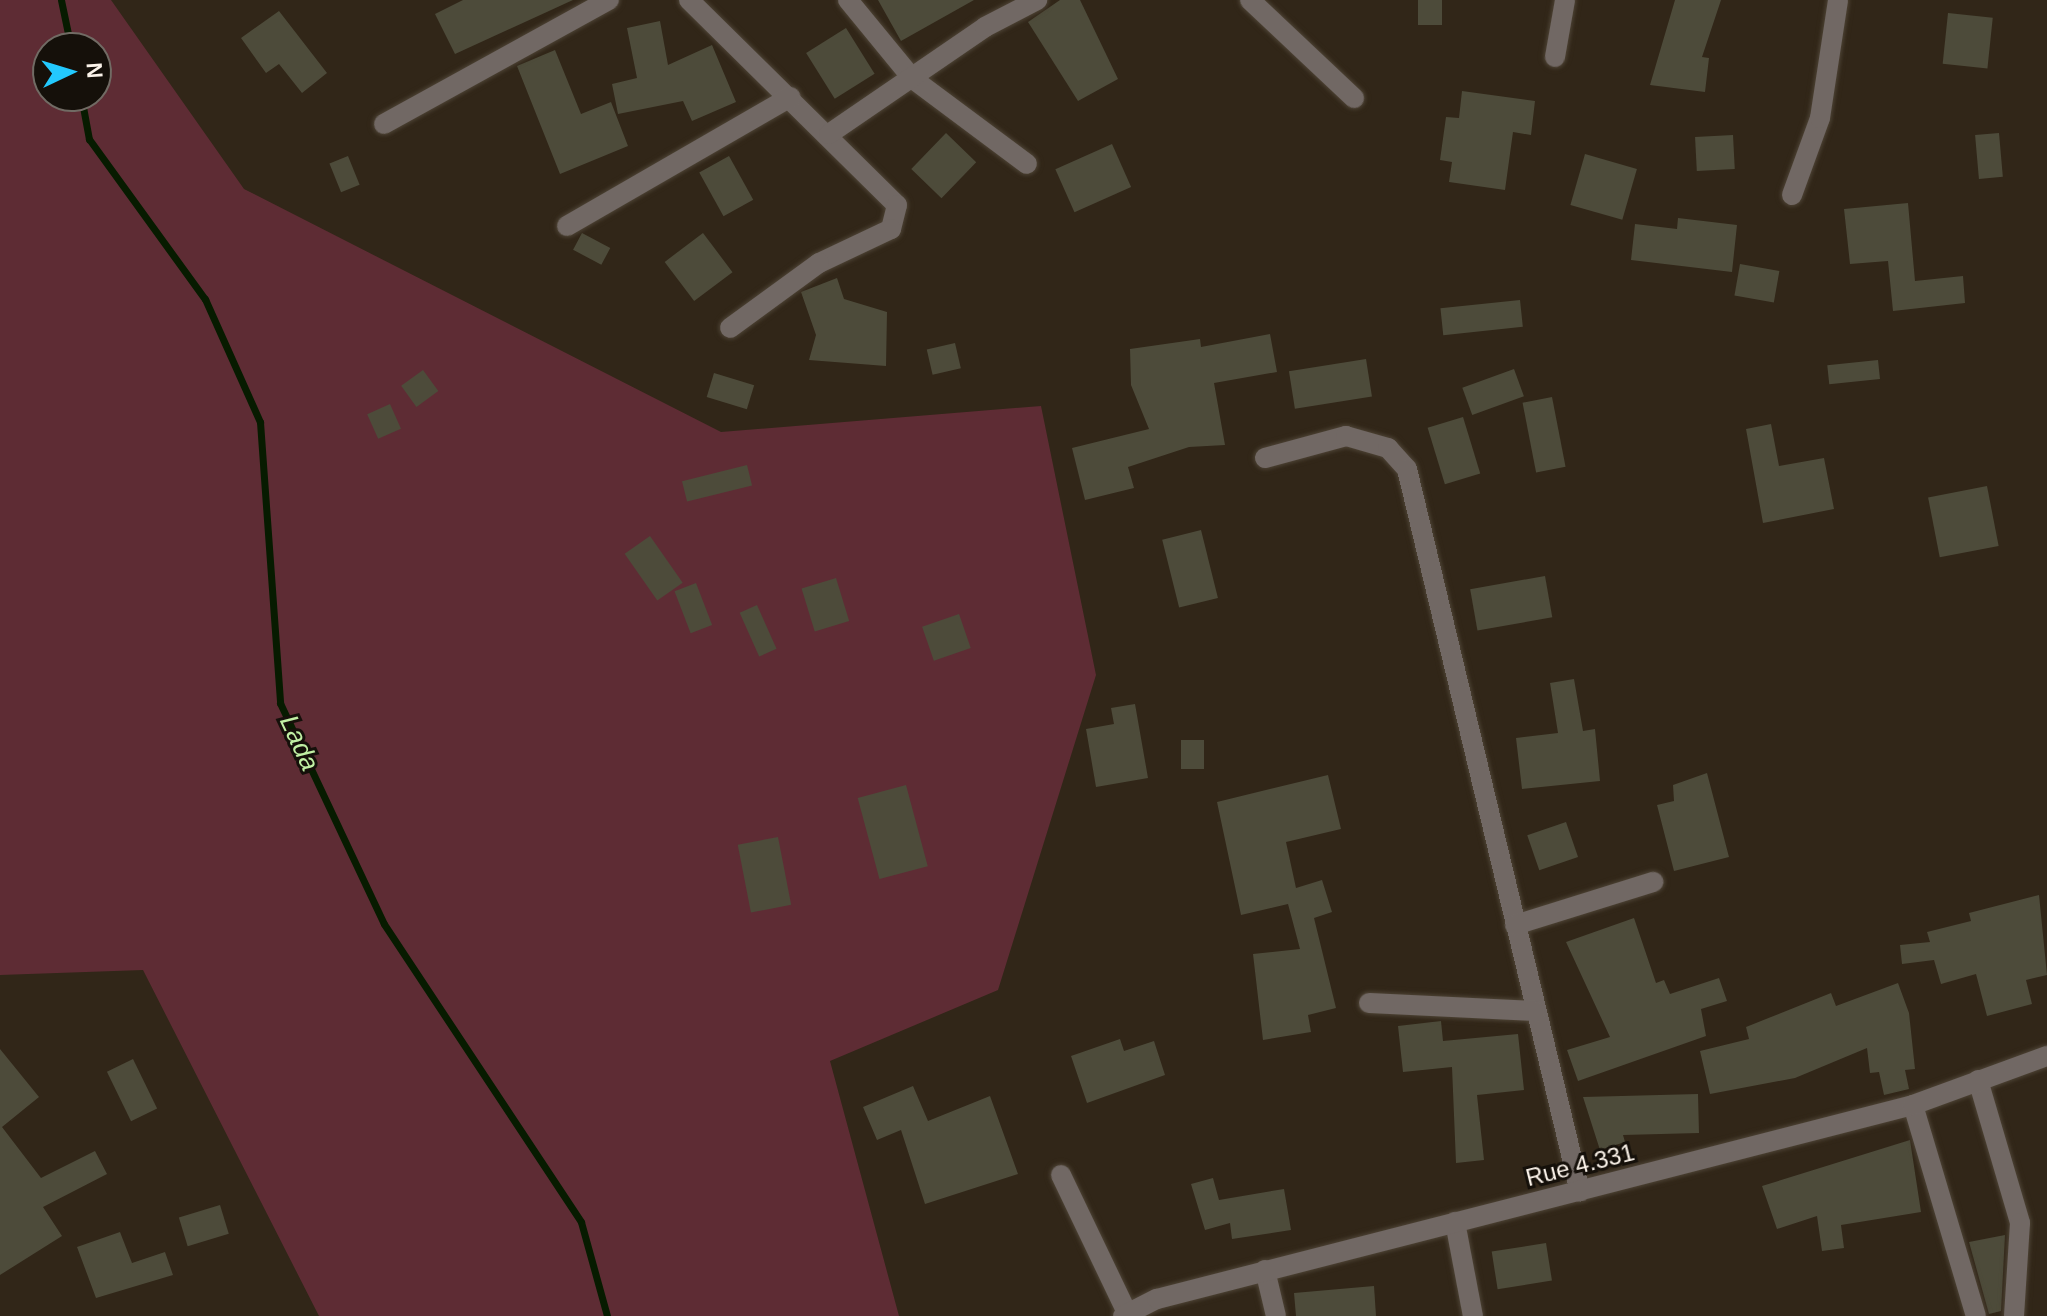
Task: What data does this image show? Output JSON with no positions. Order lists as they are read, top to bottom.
{
  "streets": {
    "street": ["Rue 4.331"]
  },
  "water": ["Lada"],
  "north": "right"
}
